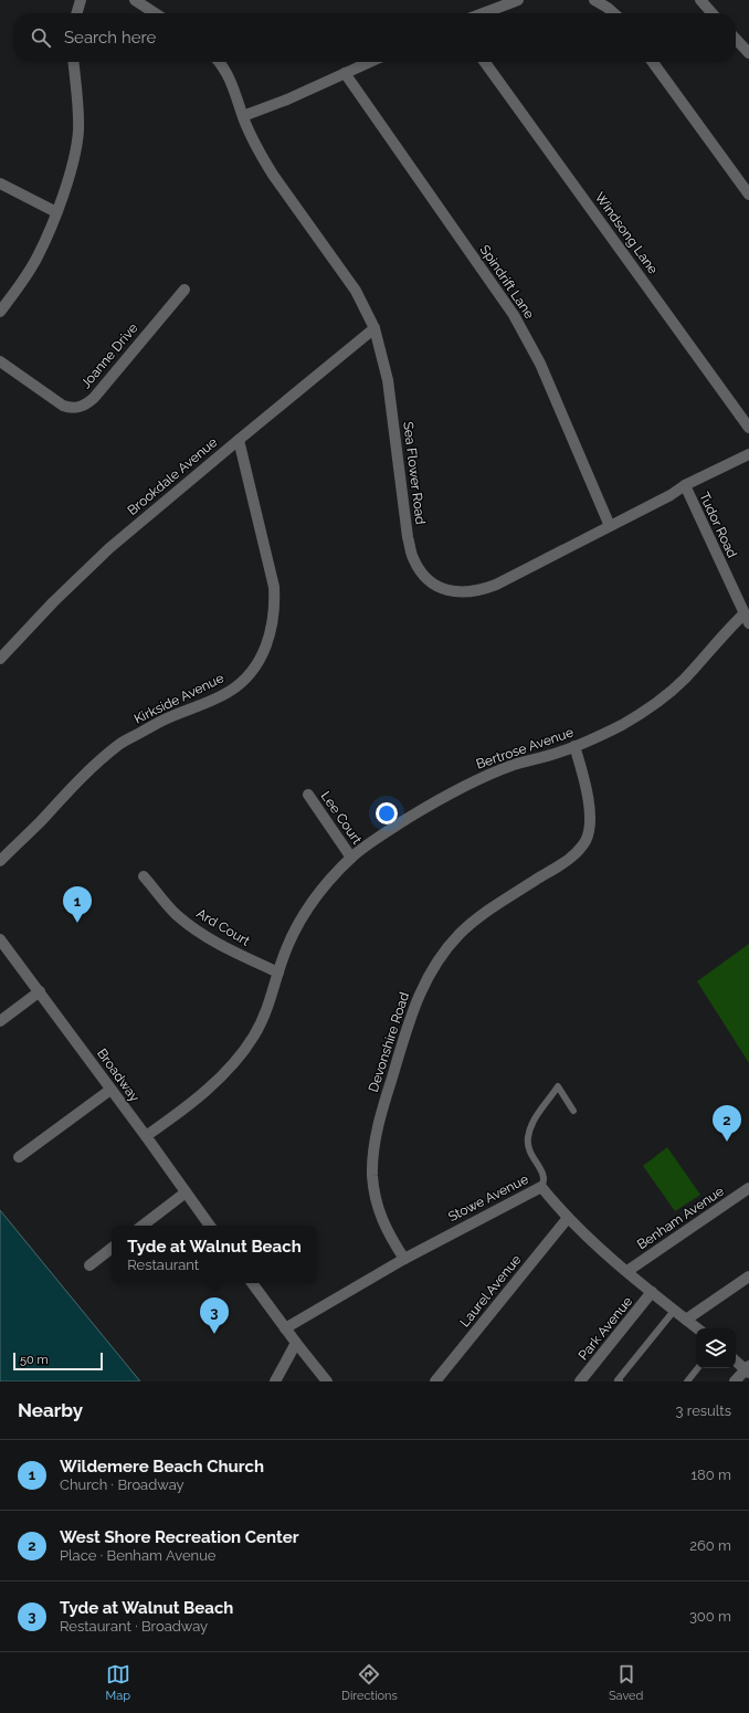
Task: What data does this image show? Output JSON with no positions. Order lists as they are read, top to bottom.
{
  "streets": {
    "street": [
      "Windsong Lane",
      "Spindrift Lane",
      "Joanne Drive",
      "Sea Flower Road",
      "Brookdale Avenue",
      "Tudor Road",
      "Kirkside Avenue",
      "Bertrose Avenue",
      "Lee Court",
      "Ard Court",
      "Devonshire Road",
      "Broadway",
      "Stowe Avenue",
      "Benham Avenue",
      "Laurel Avenue",
      "Park Avenue"
    ]
  },
  "crossings": [
    ["Spindrift Lane", "Sea Flower Road"],
    ["Sea Flower Road", "Brookdale Avenue"],
    ["Sea Flower Road", "Tudor Road"],
    ["Brookdale Avenue", "Kirkside Avenue"],
    ["Tudor Road", "Bertrose Avenue"],
    ["Bertrose Avenue", "Lee Court"],
    ["Bertrose Avenue", "Ard Court"],
    ["Bertrose Avenue", "Devonshire Road"],
    ["Bertrose Avenue", "Broadway"],
    ["Devonshire Road", "Stowe Avenue"],
    ["Stowe Avenue", "Benham Avenue"],
    ["Stowe Avenue", "Laurel Avenue"],
    ["Stowe Avenue", "Park Avenue"]
  ],
  "scale_bar": "50 m",
  "page": {
    "search": "Search here",
    "pins": ["1", "2", "3"],
    "popup": ["Tyde at Walnut Beach", "Restaurant"],
    "scale": "50 m",
    "heading": ["Nearby", "3 results"],
    "list": [
      {
        "mark": "1",
        "name": "Wildemere Beach Church",
        "note": "Church · Broadway",
        "value": "180 m"
      },
      {
        "mark": "2",
        "name": "West Shore Recreation Center",
        "note": "Place · Benham Avenue",
        "value": "260 m"
      },
      {
        "mark": "3",
        "name": "Tyde at Walnut Beach",
        "note": "Restaurant · Broadway",
        "value": "300 m"
      }
    ],
    "nav": ["Map", "Directions", "Saved"]
  }
}
